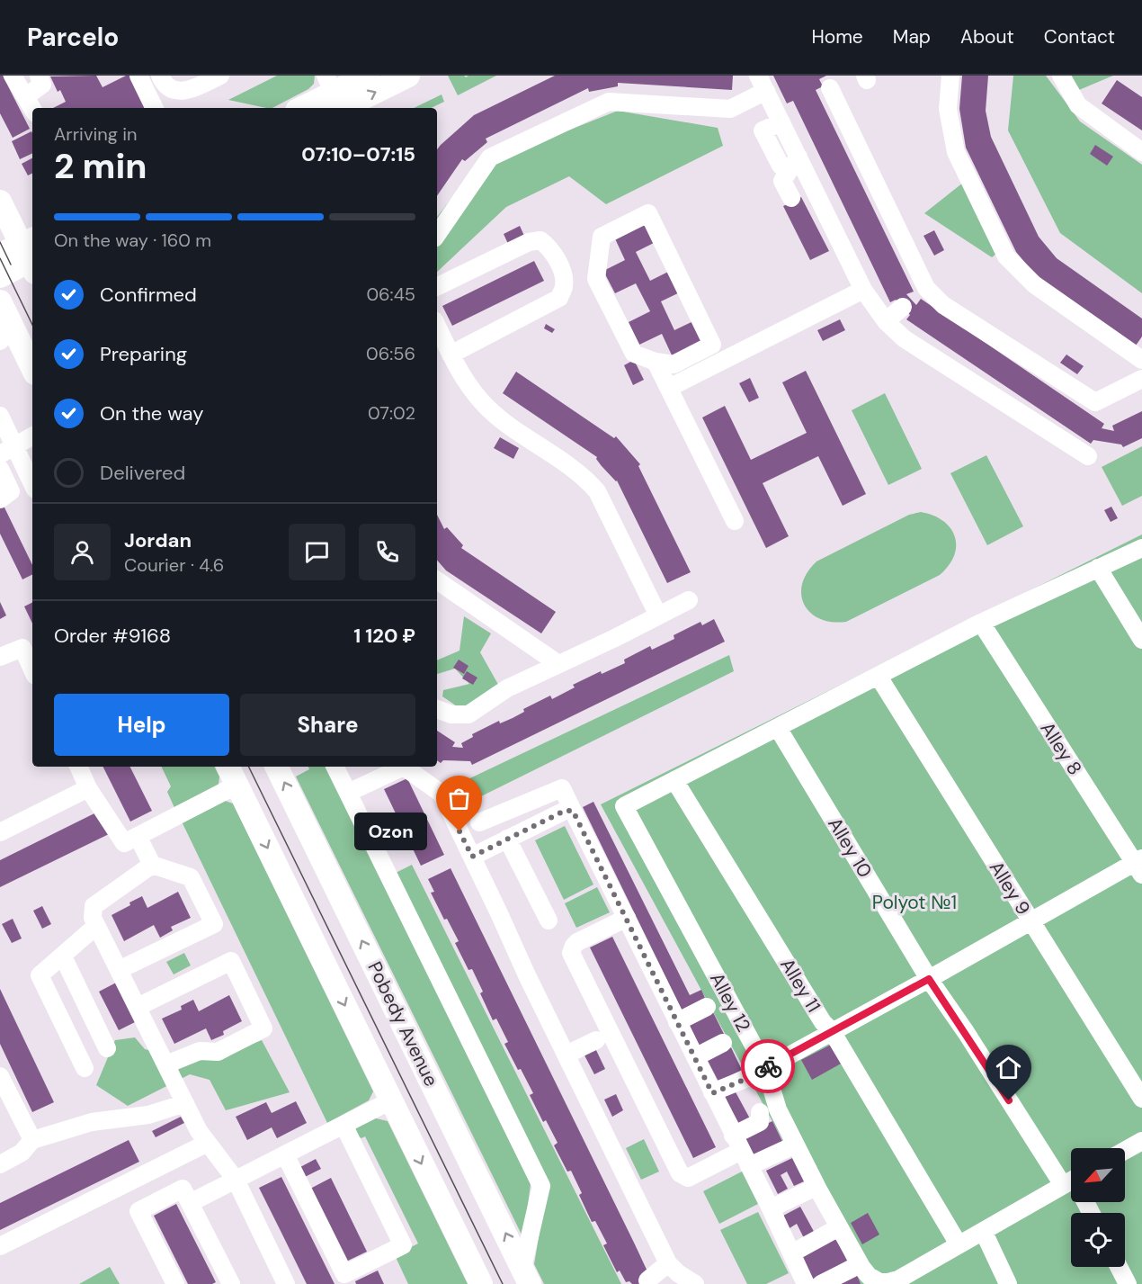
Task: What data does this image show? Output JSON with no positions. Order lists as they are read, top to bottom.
{
  "streets": {
    "main road": ["Pobedy Avenue"],
    "street": [
      "Alley 8",
      "Alley 10",
      "Alley 9",
      "Alley 11",
      "Alley 12"
    ]
  },
  "crossings": [
    ["Alley 11", "Alley 12"]
  ],
  "parks": ["Polyot №1"],
  "places": ["Ozon"],
  "north": "bottom left",
  "page": {
    "header": "Parcelo",
    "nav": [
      "Home",
      "Map",
      "About",
      "Contact"
    ],
    "heading": ["2 min", "Arriving in", "07:10–07:15"],
    "panel": [
      "Jordan",
      "Courier · 4.6",
      "Order #9168",
      "1 120 ₽"
    ],
    "bar": "On the way · 160 m",
    "list": [
      ["Confirmed", "06:45"],
      ["Preparing", "06:56"],
      ["On the way", "07:02"],
      "Delivered"
    ],
    "buttons": ["Help", "Share"],
    "bubble": "Ozon"
  }
}
